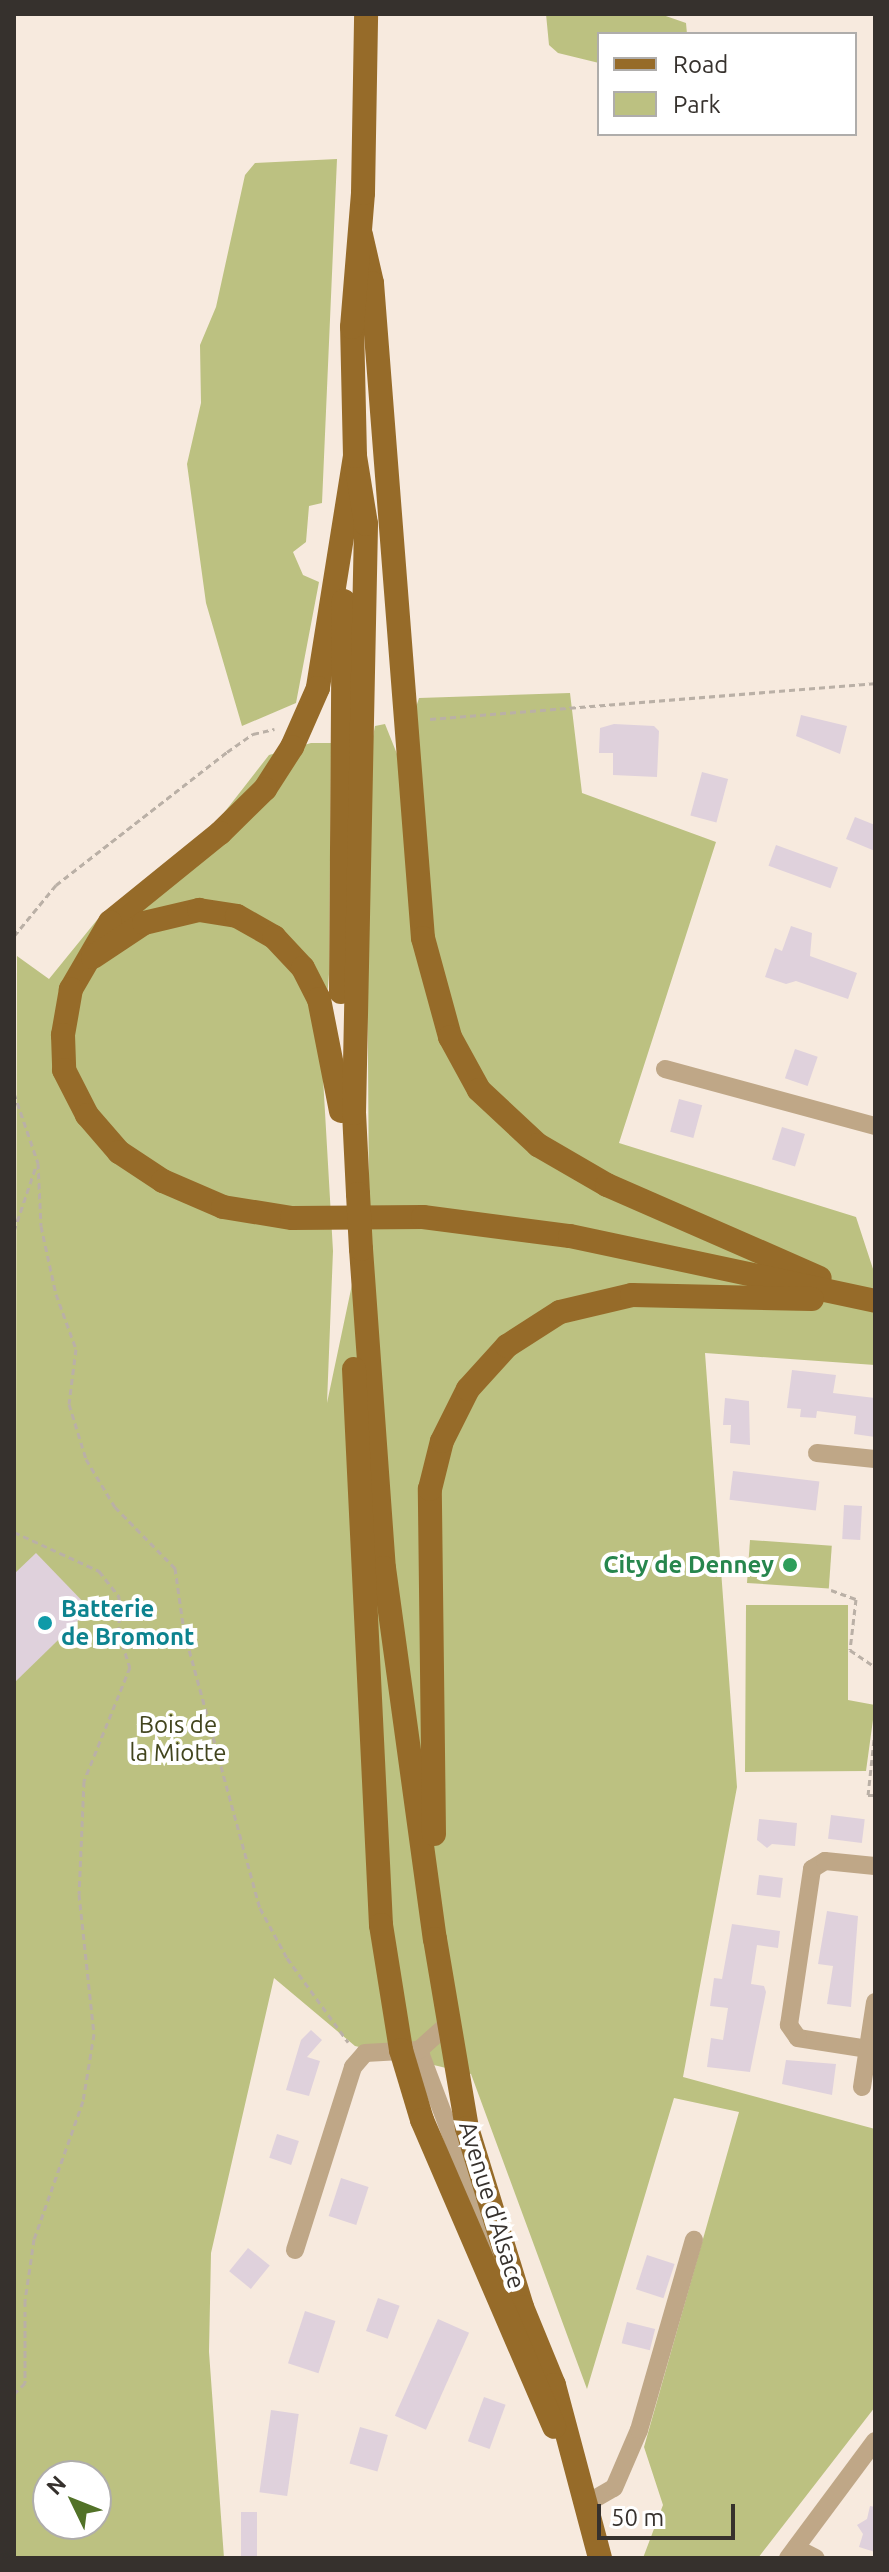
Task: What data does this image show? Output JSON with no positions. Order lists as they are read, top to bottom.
{
  "streets": {
    "main road": ["Avenue d'Alsace"]
  },
  "parks": ["Bois de la Miotte"],
  "places": ["City de Denney", "Batterie de Bromont"],
  "legend": ["Road", "Park"],
  "scale_bar": "50 m",
  "north": "top left"
}
